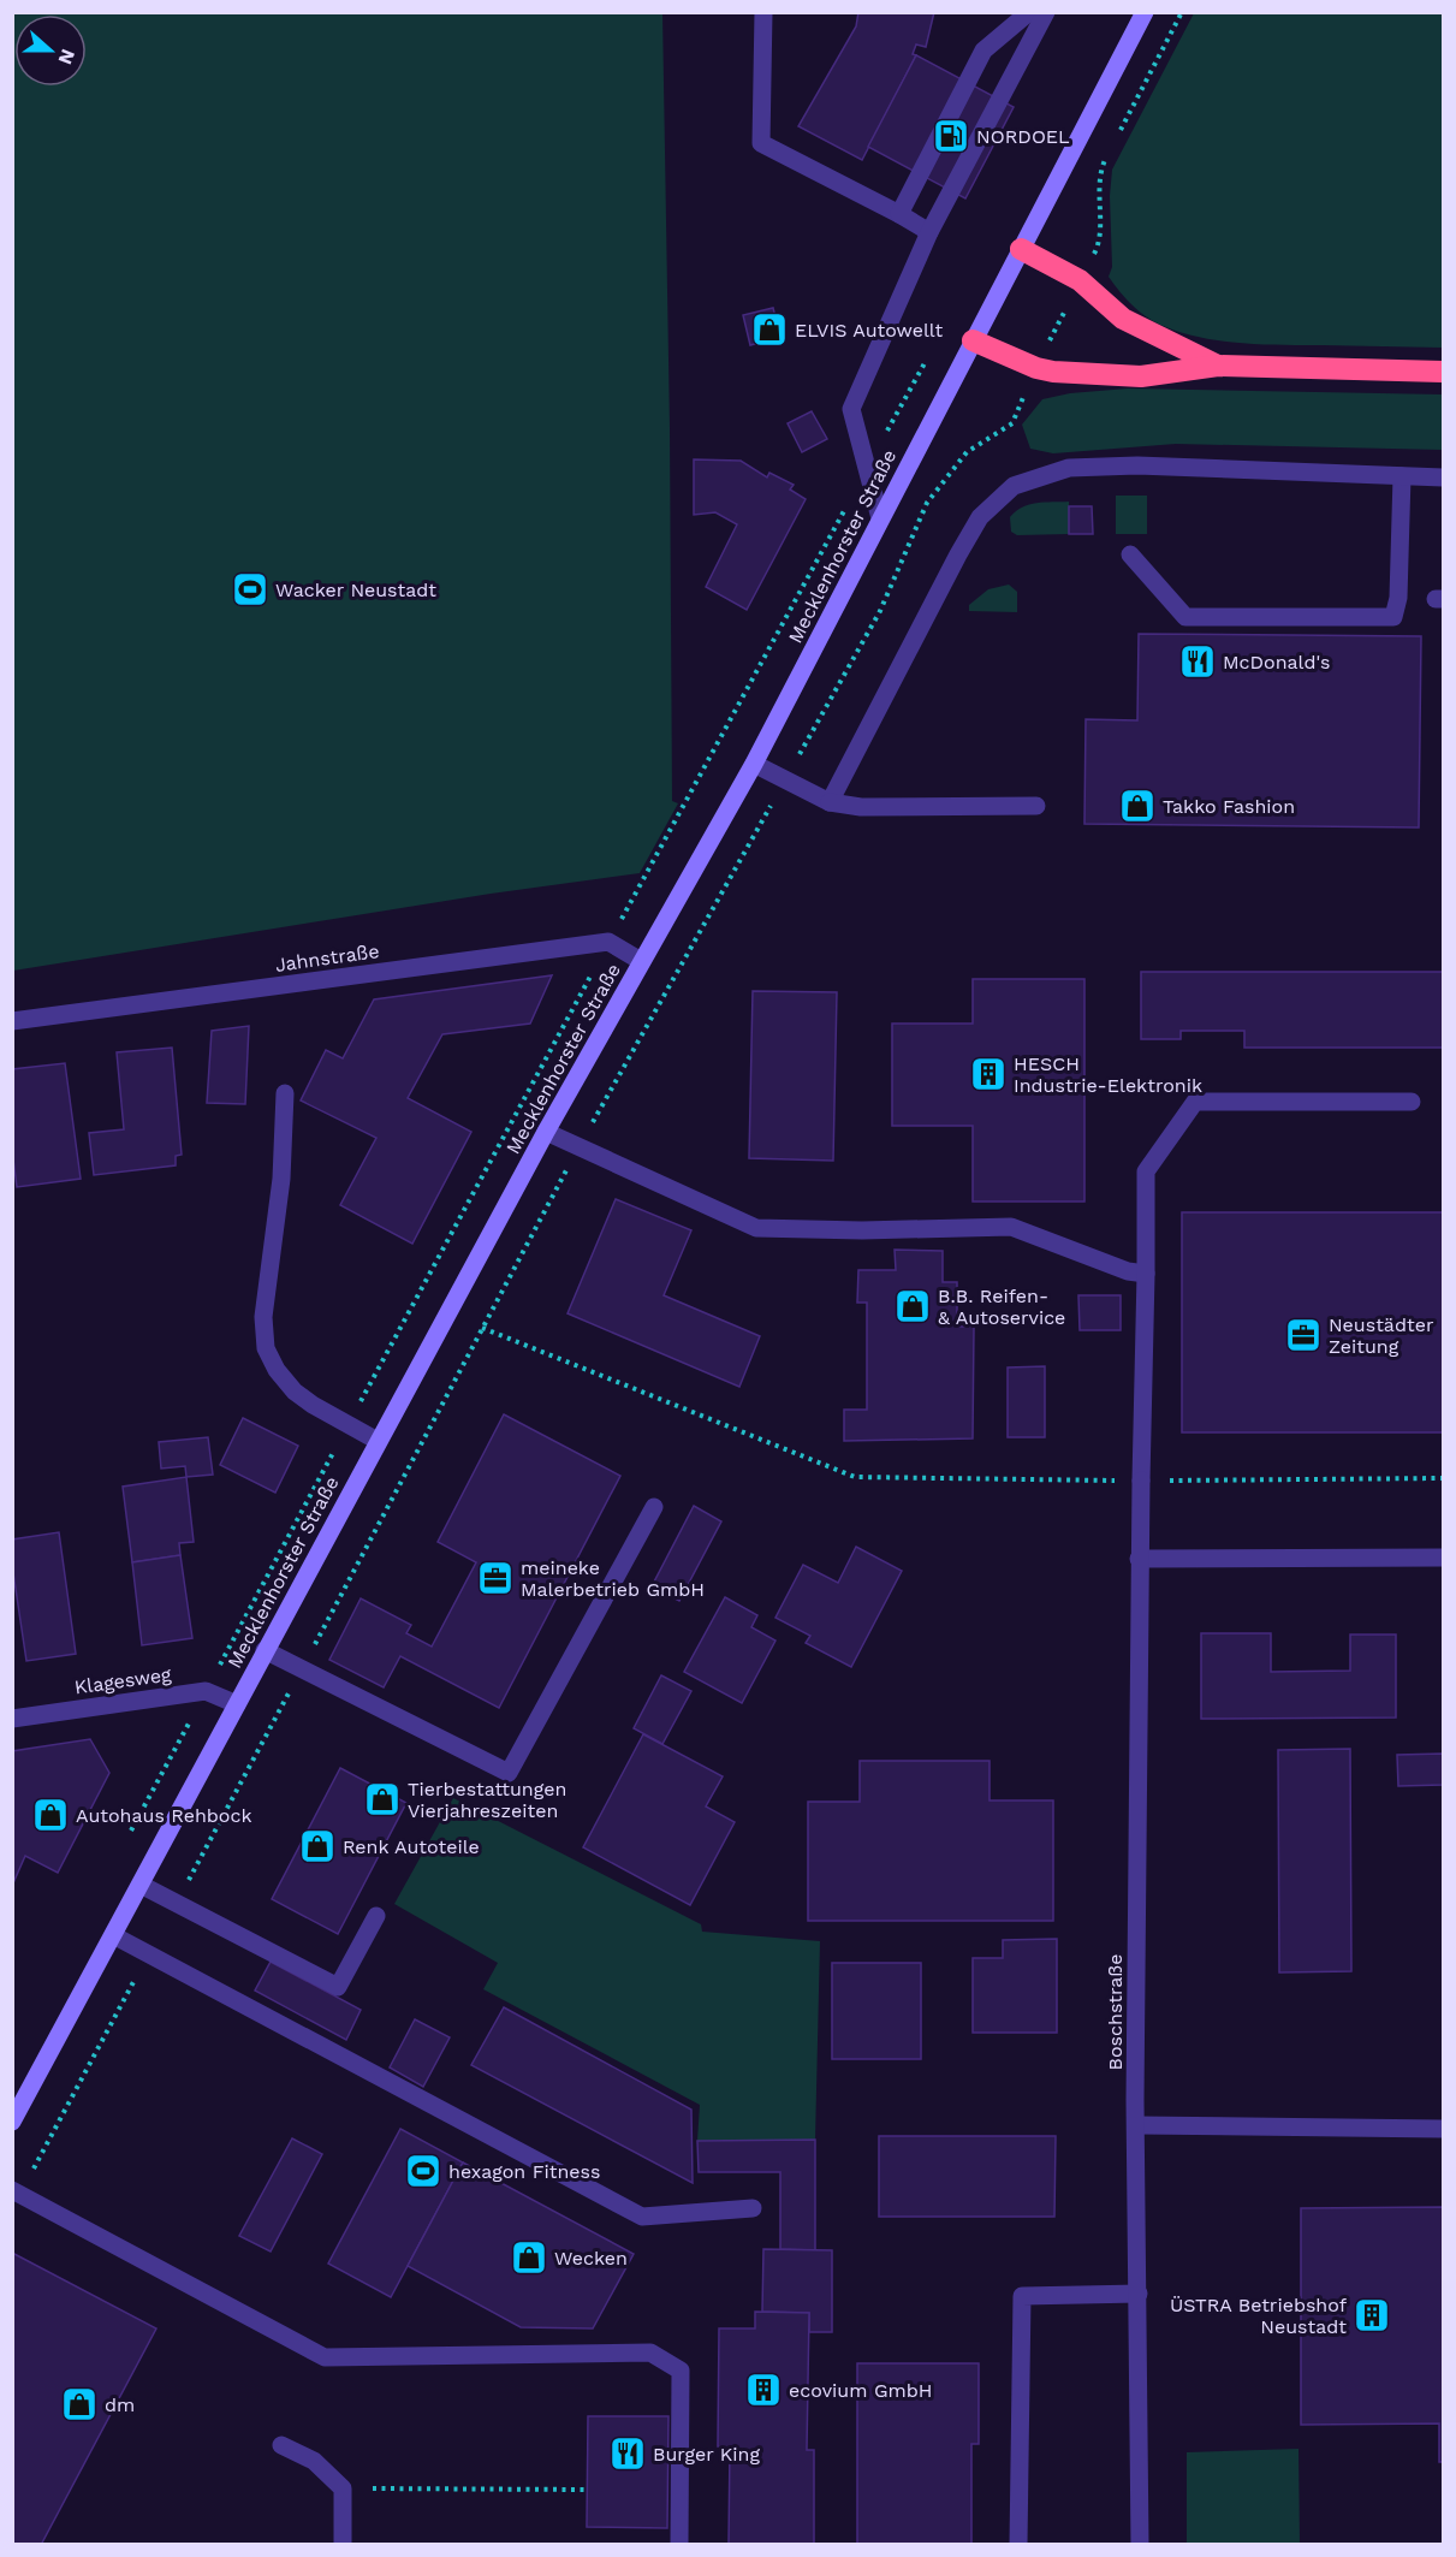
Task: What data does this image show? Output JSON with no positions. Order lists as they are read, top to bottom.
{
  "streets": {
    "main road": ["Mecklenhorster Straße"],
    "street": ["Jahnstraße", "Klagesweg", "Boschstraße"]
  },
  "places": {
    "fuel station": ["NORDOEL"],
    "shop": [
      "ELVIS Autowellt",
      "Takko Fashion",
      "B.B. Reifen- & Autoservice",
      "Tierbestattungen Vierjahreszeiten",
      "Autohaus Rehbock",
      "Renk Autoteile",
      "Wecken",
      "dm"
    ],
    "sports": ["Wacker Neustadt", "hexagon Fitness"],
    "restaurant": ["McDonald's", "Burger King"],
    "building": ["HESCH Industrie-Elektronik", "ÜSTRA Betriebshof Neustadt", "ecovium GmbH"],
    "office": ["Neustädter Zeitung", "meineke Malerbetrieb GmbH"]
  },
  "north": "right"
}
